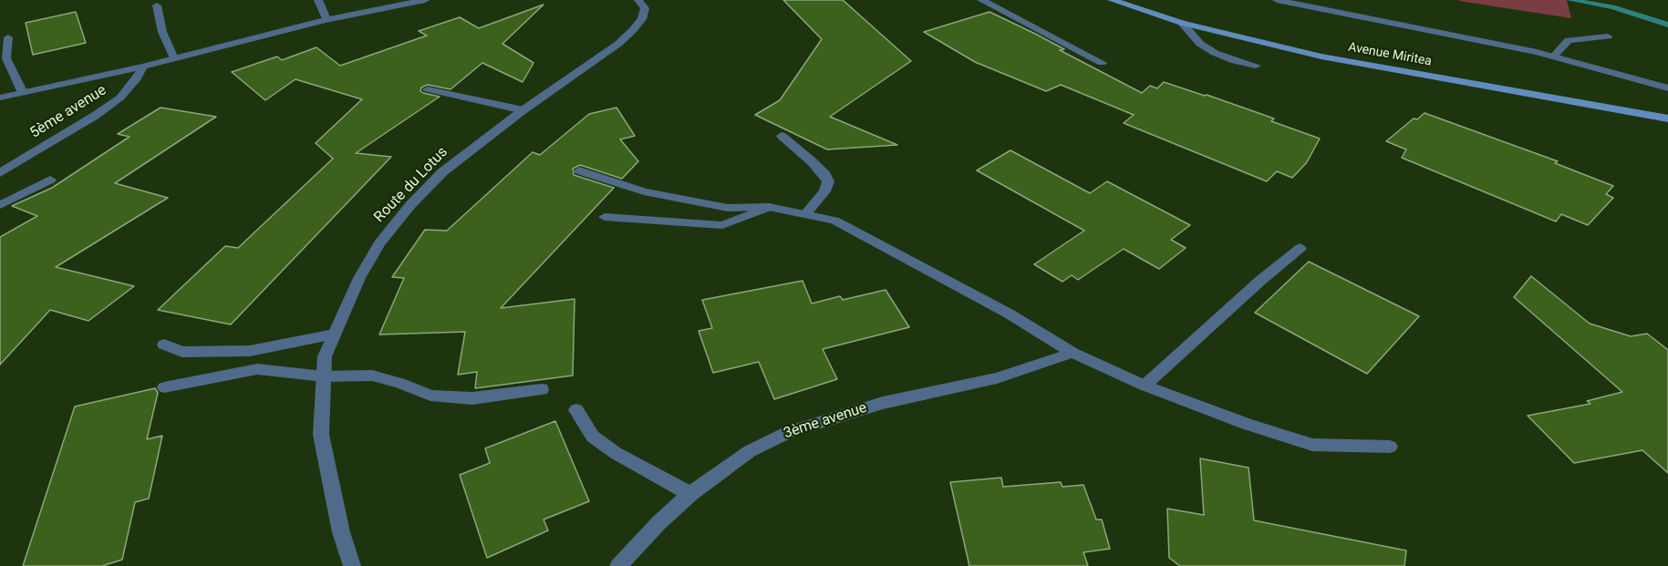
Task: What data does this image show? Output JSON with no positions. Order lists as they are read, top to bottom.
{
  "streets": {
    "main road": ["Avenue Miritea"],
    "street": ["5ème avenue", "Route du Lotus", "3ème avenue"]
  }
}
